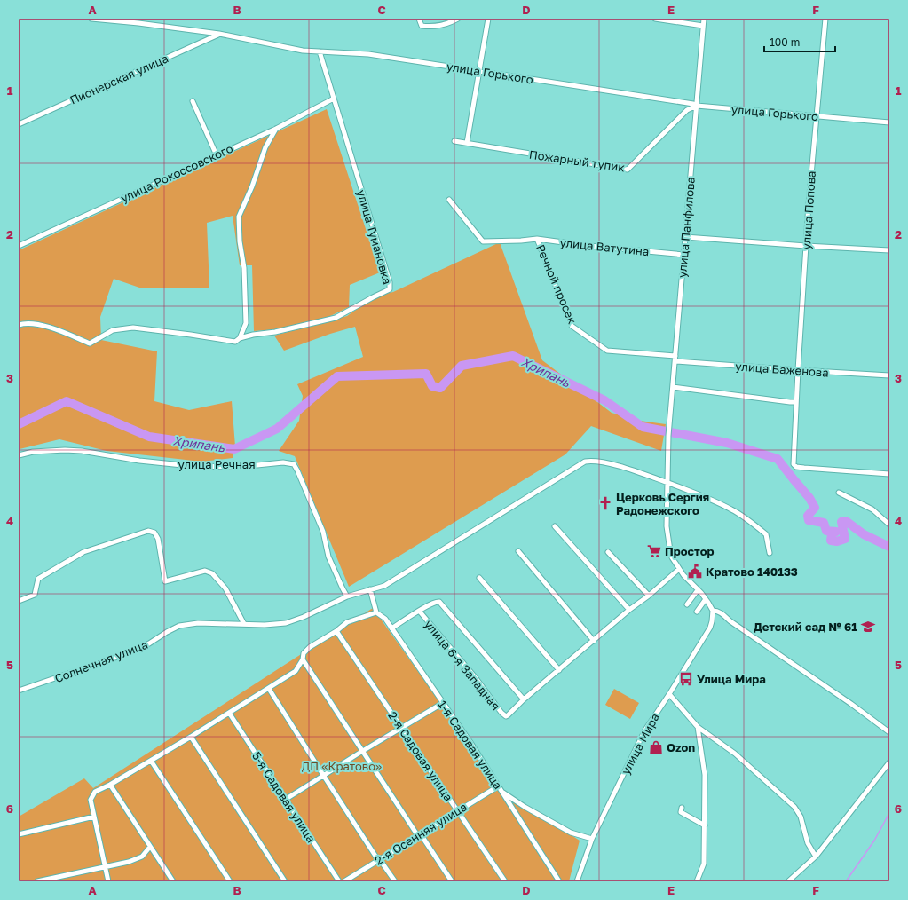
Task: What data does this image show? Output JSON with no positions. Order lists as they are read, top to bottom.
{
  "streets": {
    "street": [
      "улица Горького",
      "Пионерская улица",
      "Пожарный тупик",
      "улица Рокоссовского",
      "улица Попова",
      "улица Панфилова",
      "улица Тумановка",
      "улица Ватутина",
      "Речной просек",
      "улица Баженова",
      "улица Речная",
      "Солнечная улица",
      "улица 6-я Западная",
      "улица Мира",
      "1-я Садовая улица",
      "2-я Садовая улица",
      "5-я Садовая улица",
      "2-я Осенняя улица"
    ]
  },
  "crossings": [
    ["улица Горького", "Пионерская улица"],
    ["улица Горького", "Пожарный тупик"],
    ["улица Горького", "улица Попова"],
    ["улица Горького", "улица Панфилова"],
    ["улица Горького", "улица Тумановка"],
    ["Пожарный тупик", "улица Панфилова"],
    ["улица Рокоссовского", "улица Тумановка"],
    ["улица Попова", "улица Баженова"],
    ["улица Панфилова", "улица Ватутина"],
    ["улица Панфилова", "Речной просек"],
    ["улица Панфилова", "улица Баженова"],
    ["улица Панфилова", "Солнечная улица"],
    ["улица Ватутина", "Речной просек"],
    ["Речной просек", "улица Баженова"],
    ["улица Речная", "Солнечная улица"],
    ["1-я Садовая улица", "2-я Осенняя улица"],
    ["2-я Садовая улица", "2-я Осенняя улица"]
  ],
  "water": ["Хрипань"],
  "parks": ["ДП «Кратово»"],
  "places": {
    "church": ["Церковь Сергия Радонежского"],
    "supermarket": ["Простор"],
    "public building": ["Кратово 140133"],
    "school or university": ["Детский сад № 61"],
    "bus stop": ["Улица Мира"],
    "shop": ["Ozon"]
  },
  "scale_bar": "100 m",
  "grid": {
    "columns": [
      "A",
      "B",
      "C",
      "D",
      "E",
      "F"
    ],
    "rows": [
      "1",
      "2",
      "3",
      "4",
      "5",
      "6"
    ]
  }
}
